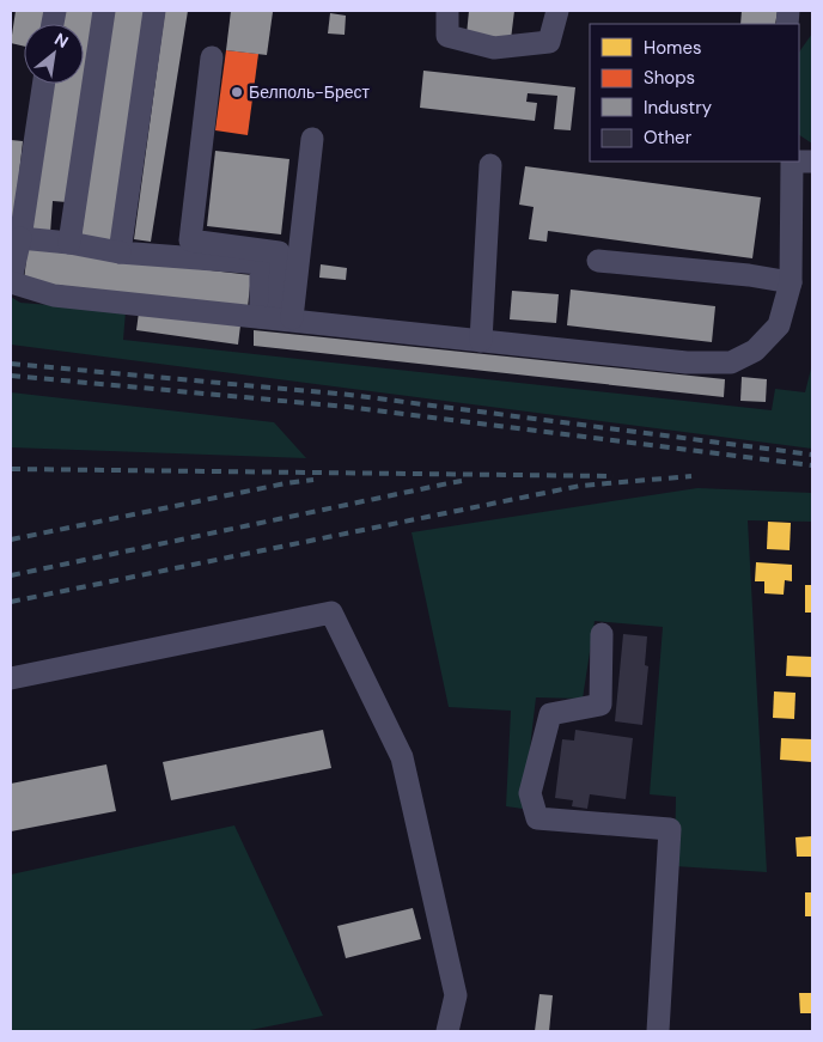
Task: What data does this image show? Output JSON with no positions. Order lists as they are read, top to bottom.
{
  "places": ["Белполь-Брест"],
  "legend": [
    "Homes",
    "Shops",
    "Industry",
    "Other"
  ],
  "north": "top right"
}
